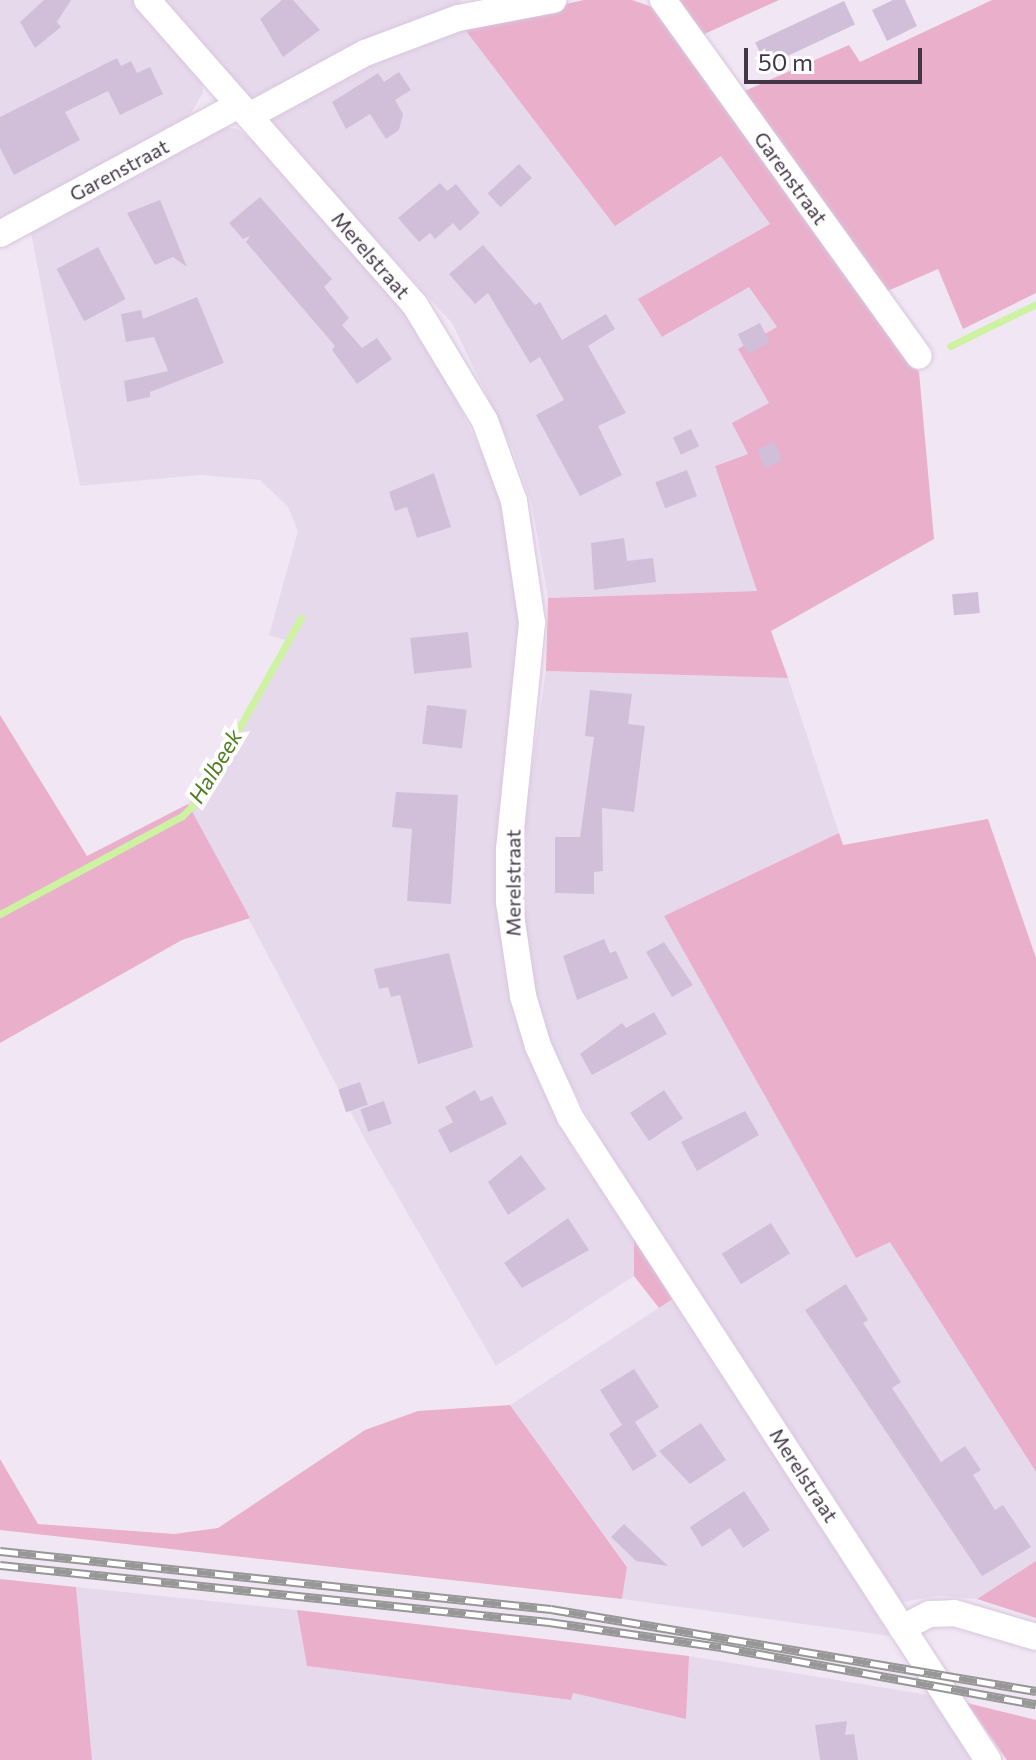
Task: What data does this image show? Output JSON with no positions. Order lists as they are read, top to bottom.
{
  "streets": {
    "street": ["Garenstraat", "Merelstraat"]
  },
  "crossings": [
    ["Garenstraat", "Merelstraat"]
  ],
  "water": ["Halbeek"],
  "scale_bar": "50 m"
}
